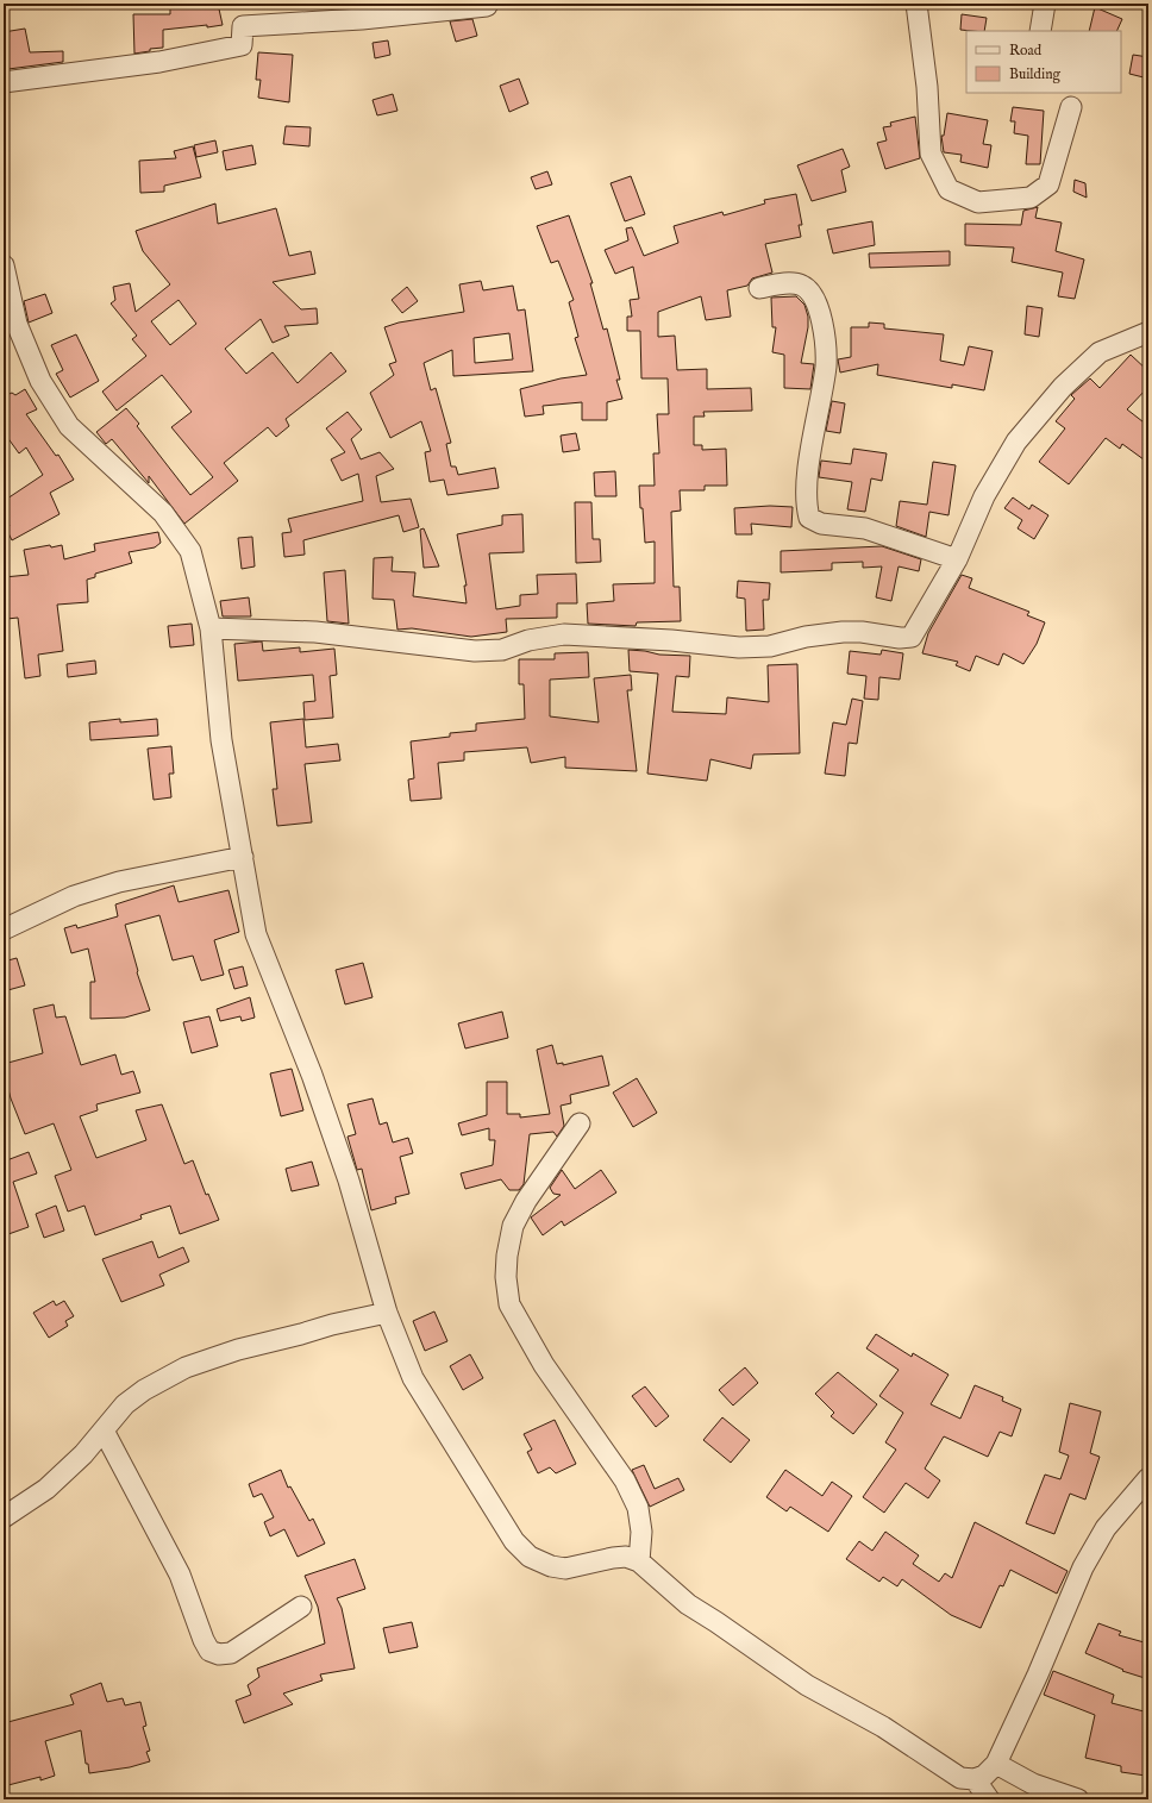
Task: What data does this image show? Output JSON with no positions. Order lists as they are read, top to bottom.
{
  "legend": ["Road", "Building"]
}
